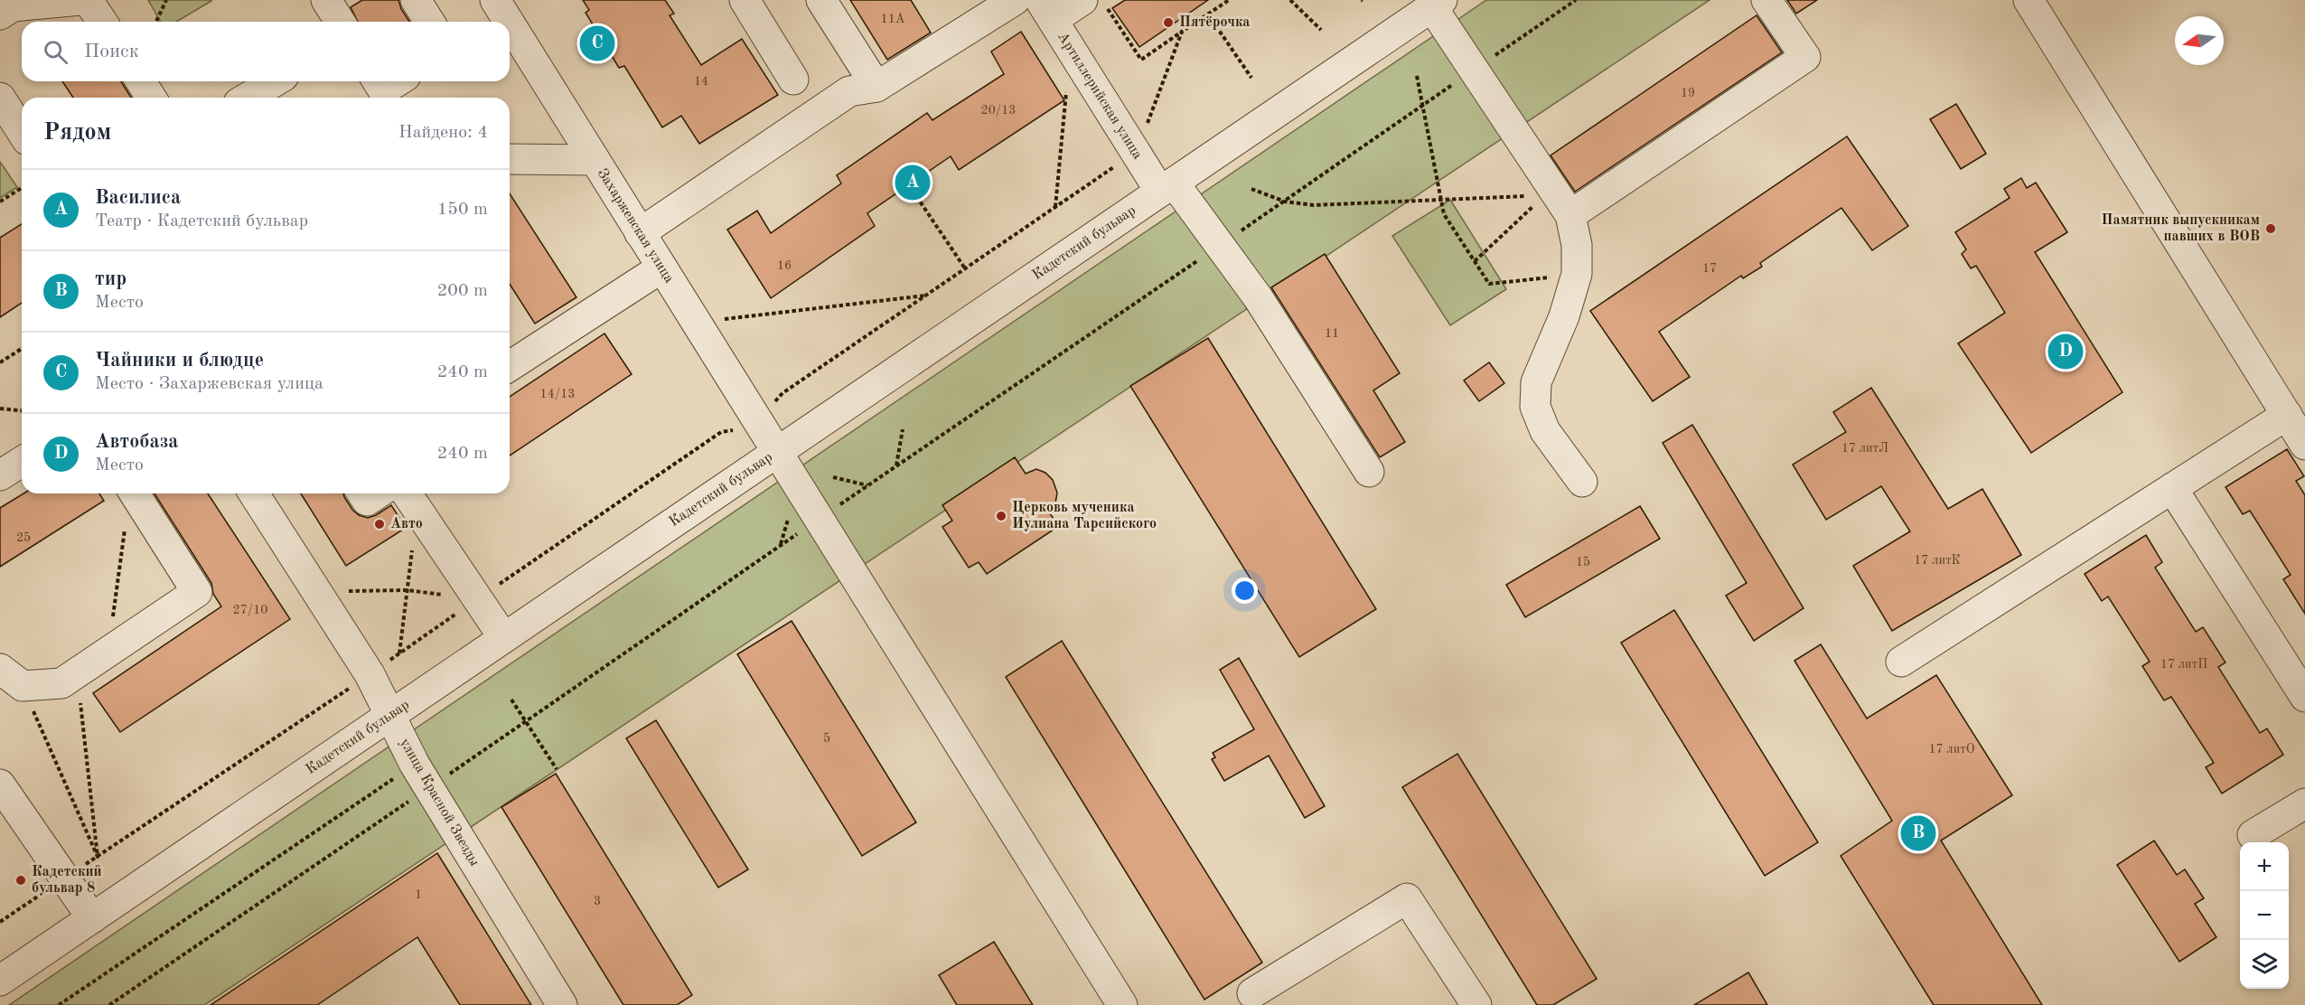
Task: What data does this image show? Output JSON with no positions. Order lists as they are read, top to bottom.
{
  "streets": {
    "street": [
      "Артиллерийская улица",
      "Захаржевская улица",
      "Кадетский бульвар",
      "улица Красной Звезды"
    ]
  },
  "crossings": [
    ["Артиллерийская улица", "Кадетский бульвар"],
    ["Захаржевская улица", "Кадетский бульвар"],
    ["Кадетский бульвар", "улица Красной Звезды"]
  ],
  "places": [
    "Пятёрочка",
    "Памятник выпускникам павших в ВОВ",
    "Церковь мученика Иулиана Тарсийского",
    "Авто",
    "Кадетский бульвар 8"
  ],
  "house_numbers": [
    "11А",
    "14",
    "19",
    "20/13",
    "16",
    "17",
    "11",
    "14/13",
    "17 литЛ",
    "25",
    "17 литК",
    "15",
    "27/10",
    "17 литП",
    "5",
    "17 литО",
    "1",
    "3"
  ],
  "north": "left",
  "page": {
    "search": "Поиск",
    "pins": [
      "C",
      "A",
      "D",
      "B"
    ],
    "heading": ["Рядом", "Найдено: 4"],
    "list": [
      {
        "mark": "A",
        "name": "Василиса",
        "note": "Театр · Кадетский бульвар",
        "value": "150 m"
      },
      {
        "mark": "B",
        "name": "тир",
        "note": "Место",
        "value": "200 m"
      },
      {
        "mark": "C",
        "name": "Чайники и блюдце",
        "note": "Место · Захаржевская улица",
        "value": "240 m"
      },
      {
        "mark": "D",
        "name": "Автобаза",
        "note": "Место",
        "value": "240 m"
      }
    ],
    "map_buttons": ["+", "−"]
  }
}
